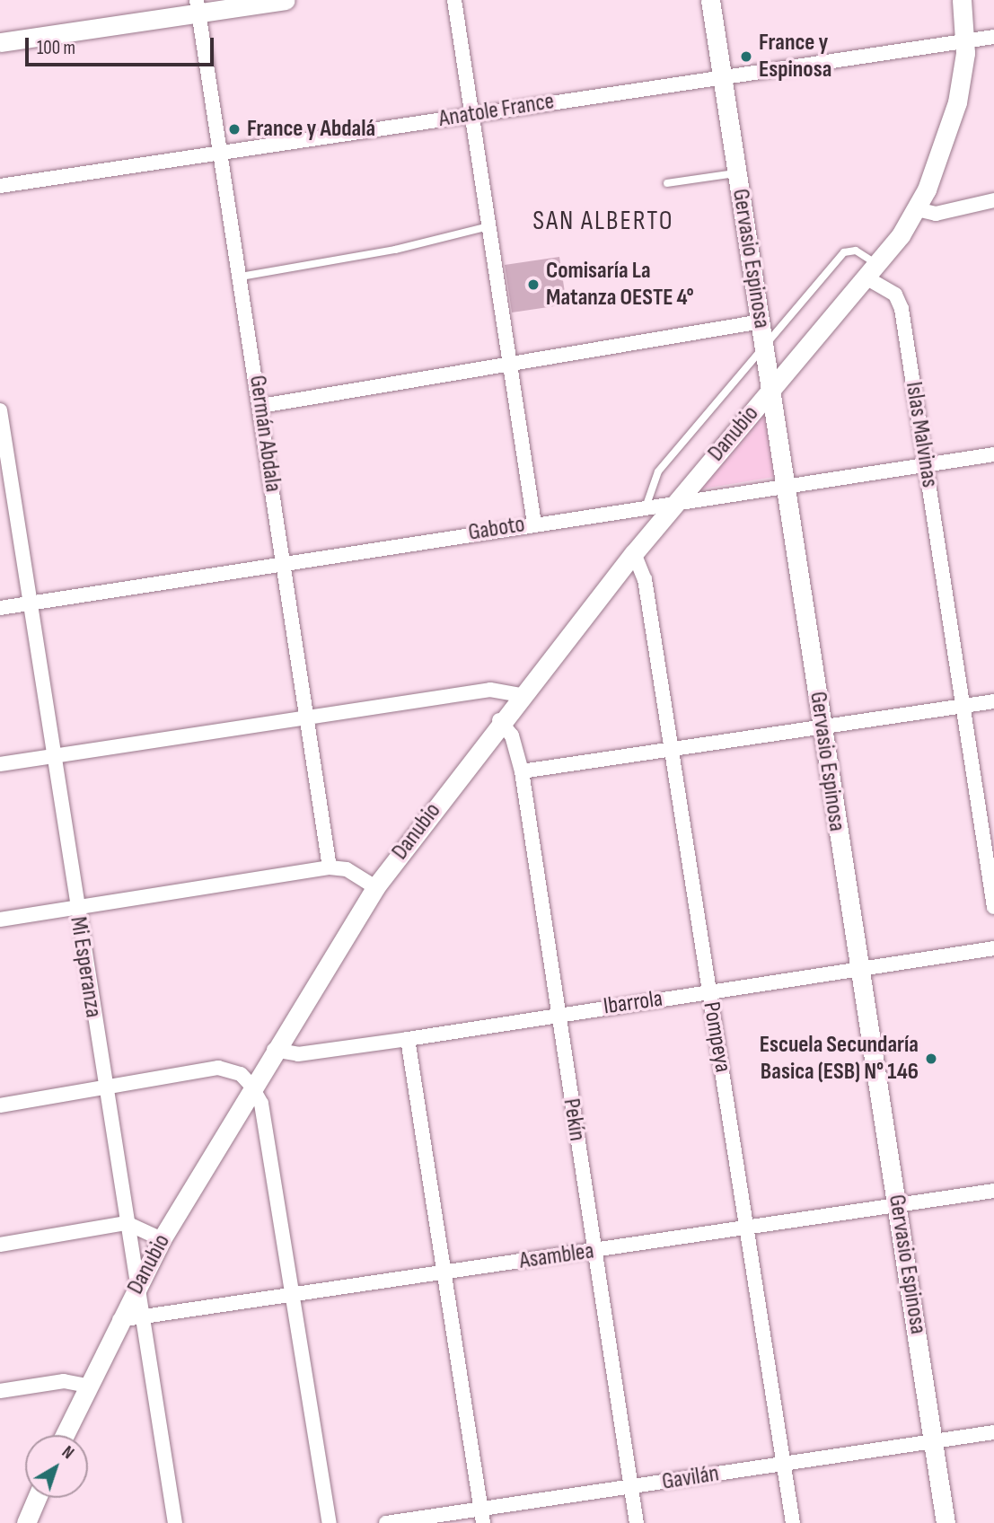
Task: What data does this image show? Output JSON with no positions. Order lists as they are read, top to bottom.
{
  "streets": {
    "street": [
      "Anatole France",
      "Gervasio Espinosa",
      "Germán Abdala",
      "Danubio",
      "Islas Malvinas",
      "Gaboto",
      "Mi Esperanza",
      "Ibarrola",
      "Pompeya",
      "Pekín",
      "Asamblea",
      "Gavilán"
    ]
  },
  "crossings": [
    ["Anatole France", "Gervasio Espinosa"],
    ["Anatole France", "Germán Abdala"],
    ["Gervasio Espinosa", "Danubio"],
    ["Gervasio Espinosa", "Gaboto"],
    ["Gervasio Espinosa", "Ibarrola"],
    ["Gervasio Espinosa", "Asamblea"],
    ["Gervasio Espinosa", "Gavilán"],
    ["Germán Abdala", "Gaboto"],
    ["Danubio", "Islas Malvinas"],
    ["Danubio", "Gaboto"],
    ["Danubio", "Mi Esperanza"],
    ["Danubio", "Ibarrola"],
    ["Danubio", "Pompeya"],
    ["Danubio", "Pekín"],
    ["Danubio", "Asamblea"],
    ["Islas Malvinas", "Gaboto"],
    ["Gaboto", "Mi Esperanza"],
    ["Mi Esperanza", "Asamblea"],
    ["Ibarrola", "Pompeya"],
    ["Ibarrola", "Pekín"],
    ["Pompeya", "Asamblea"],
    ["Pompeya", "Gavilán"],
    ["Pekín", "Asamblea"],
    ["Pekín", "Gavilán"]
  ],
  "districts": ["SAN ALBERTO"],
  "places": [
    "France y Espinosa",
    "France y Abdalá",
    "Comisaría La Matanza OESTE 4°",
    "Escuela Secundaría Basica (ESB) N° 146"
  ],
  "scale_bar": "100 m",
  "north": "top right"
}
